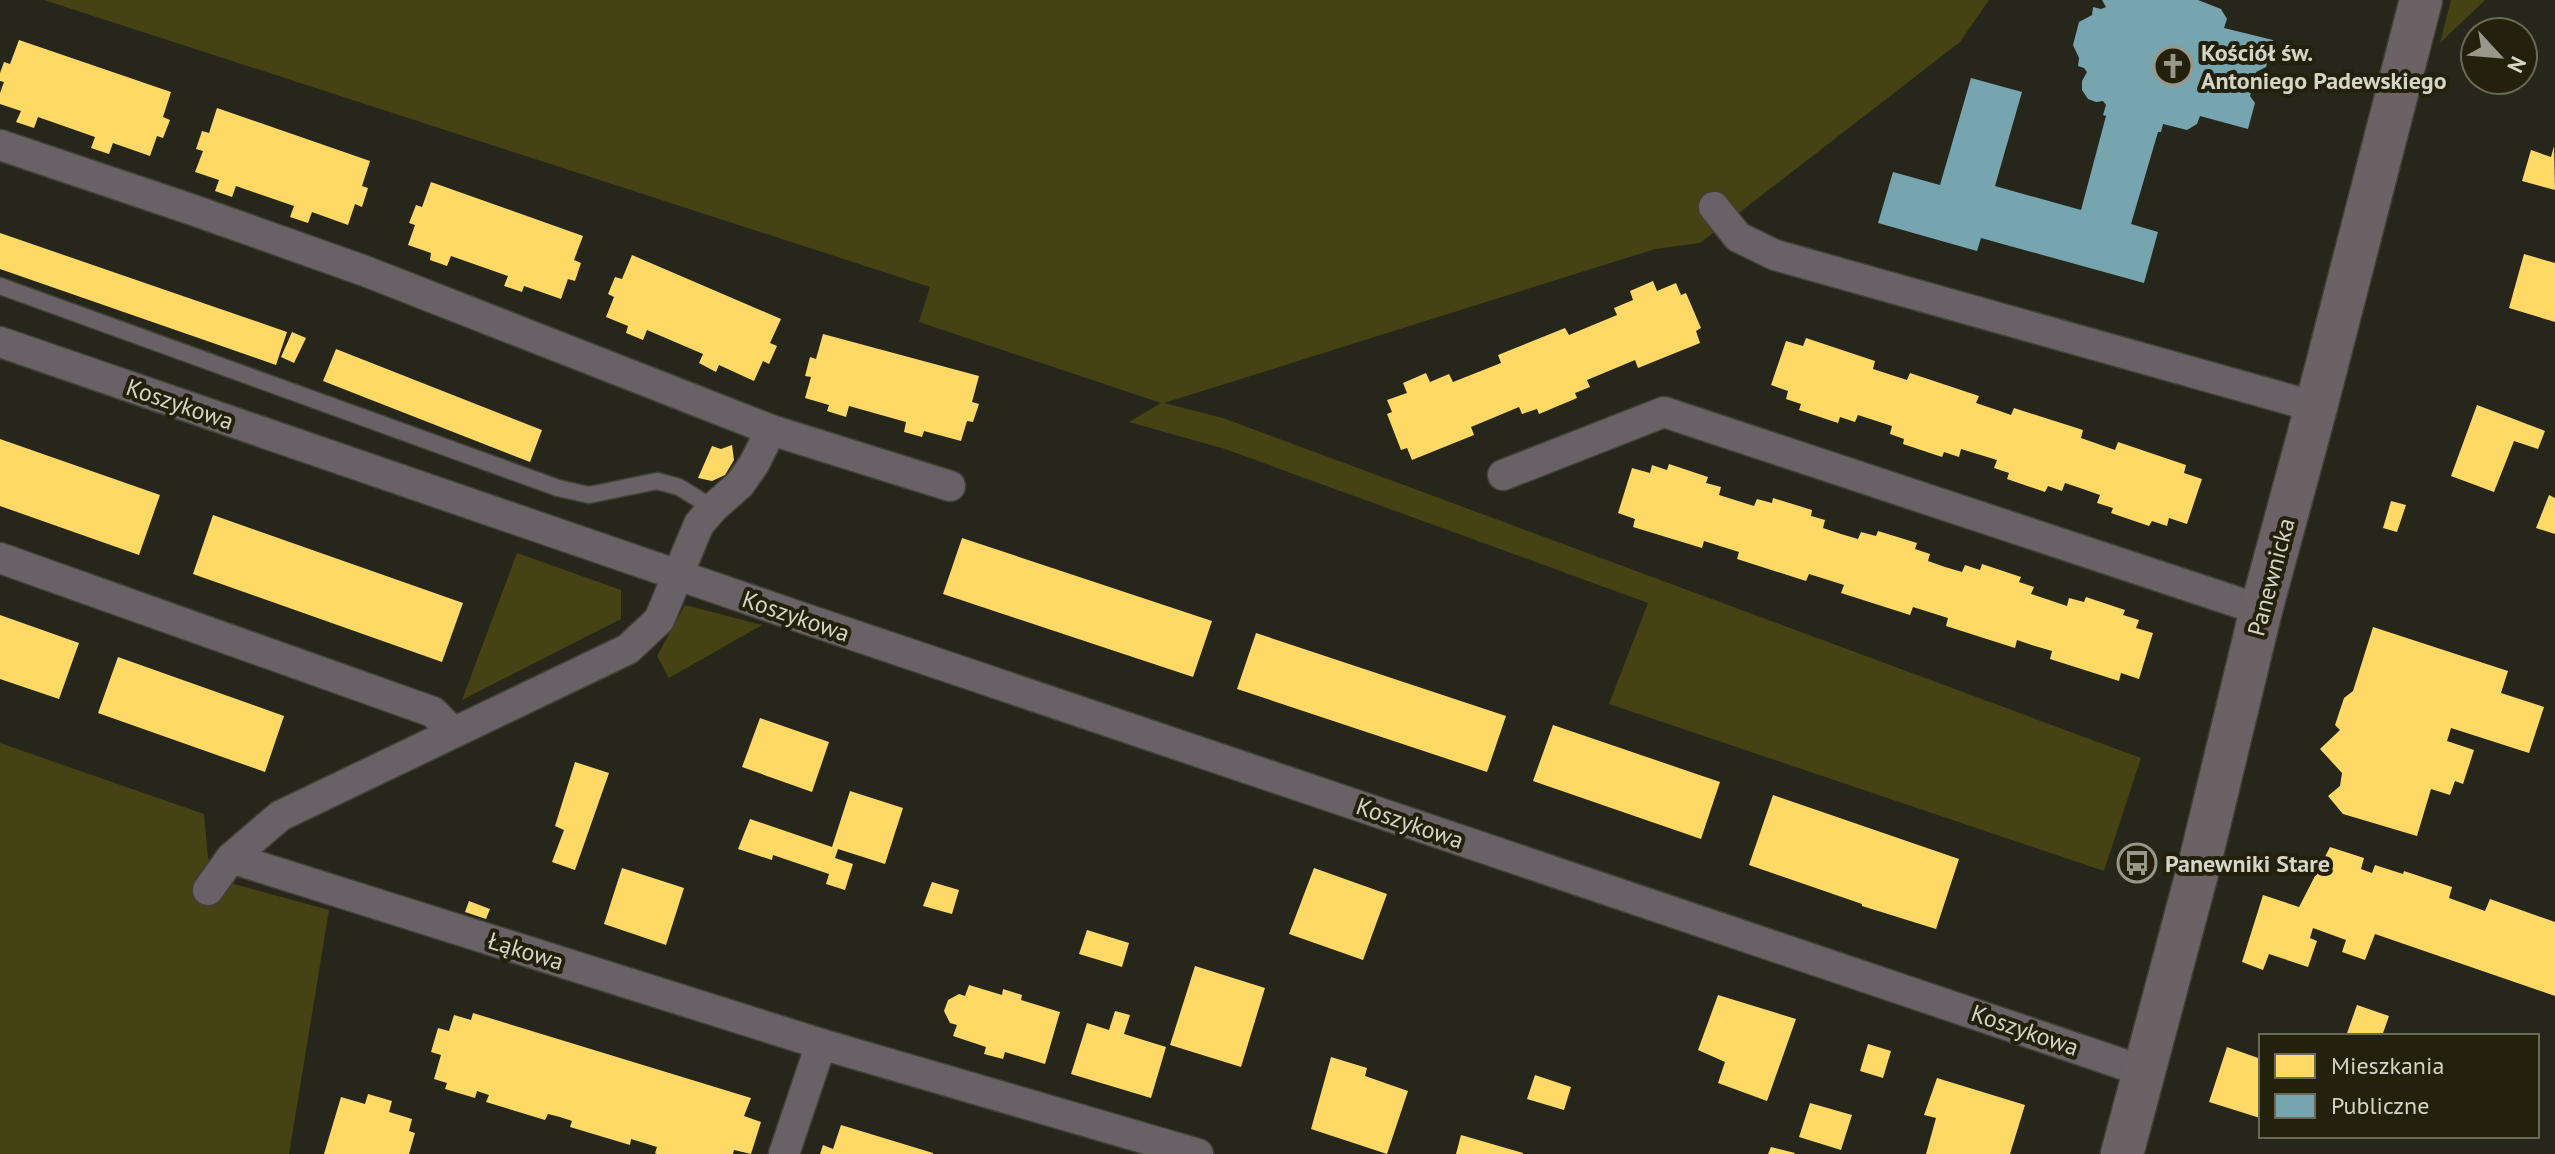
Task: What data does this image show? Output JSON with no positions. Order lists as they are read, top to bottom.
{
  "streets": {
    "street": ["Koszykowa", "Panewnicka", "Łąkowa"]
  },
  "crossings": [
    ["Koszykowa", "Panewnicka"]
  ],
  "places": {
    "church": ["Kościół św. Antoniego Padewskiego"],
    "bus stop": ["Panewniki Stare"]
  },
  "legend": ["Mieszkania", "Publiczne"],
  "north": "bottom right"
}
